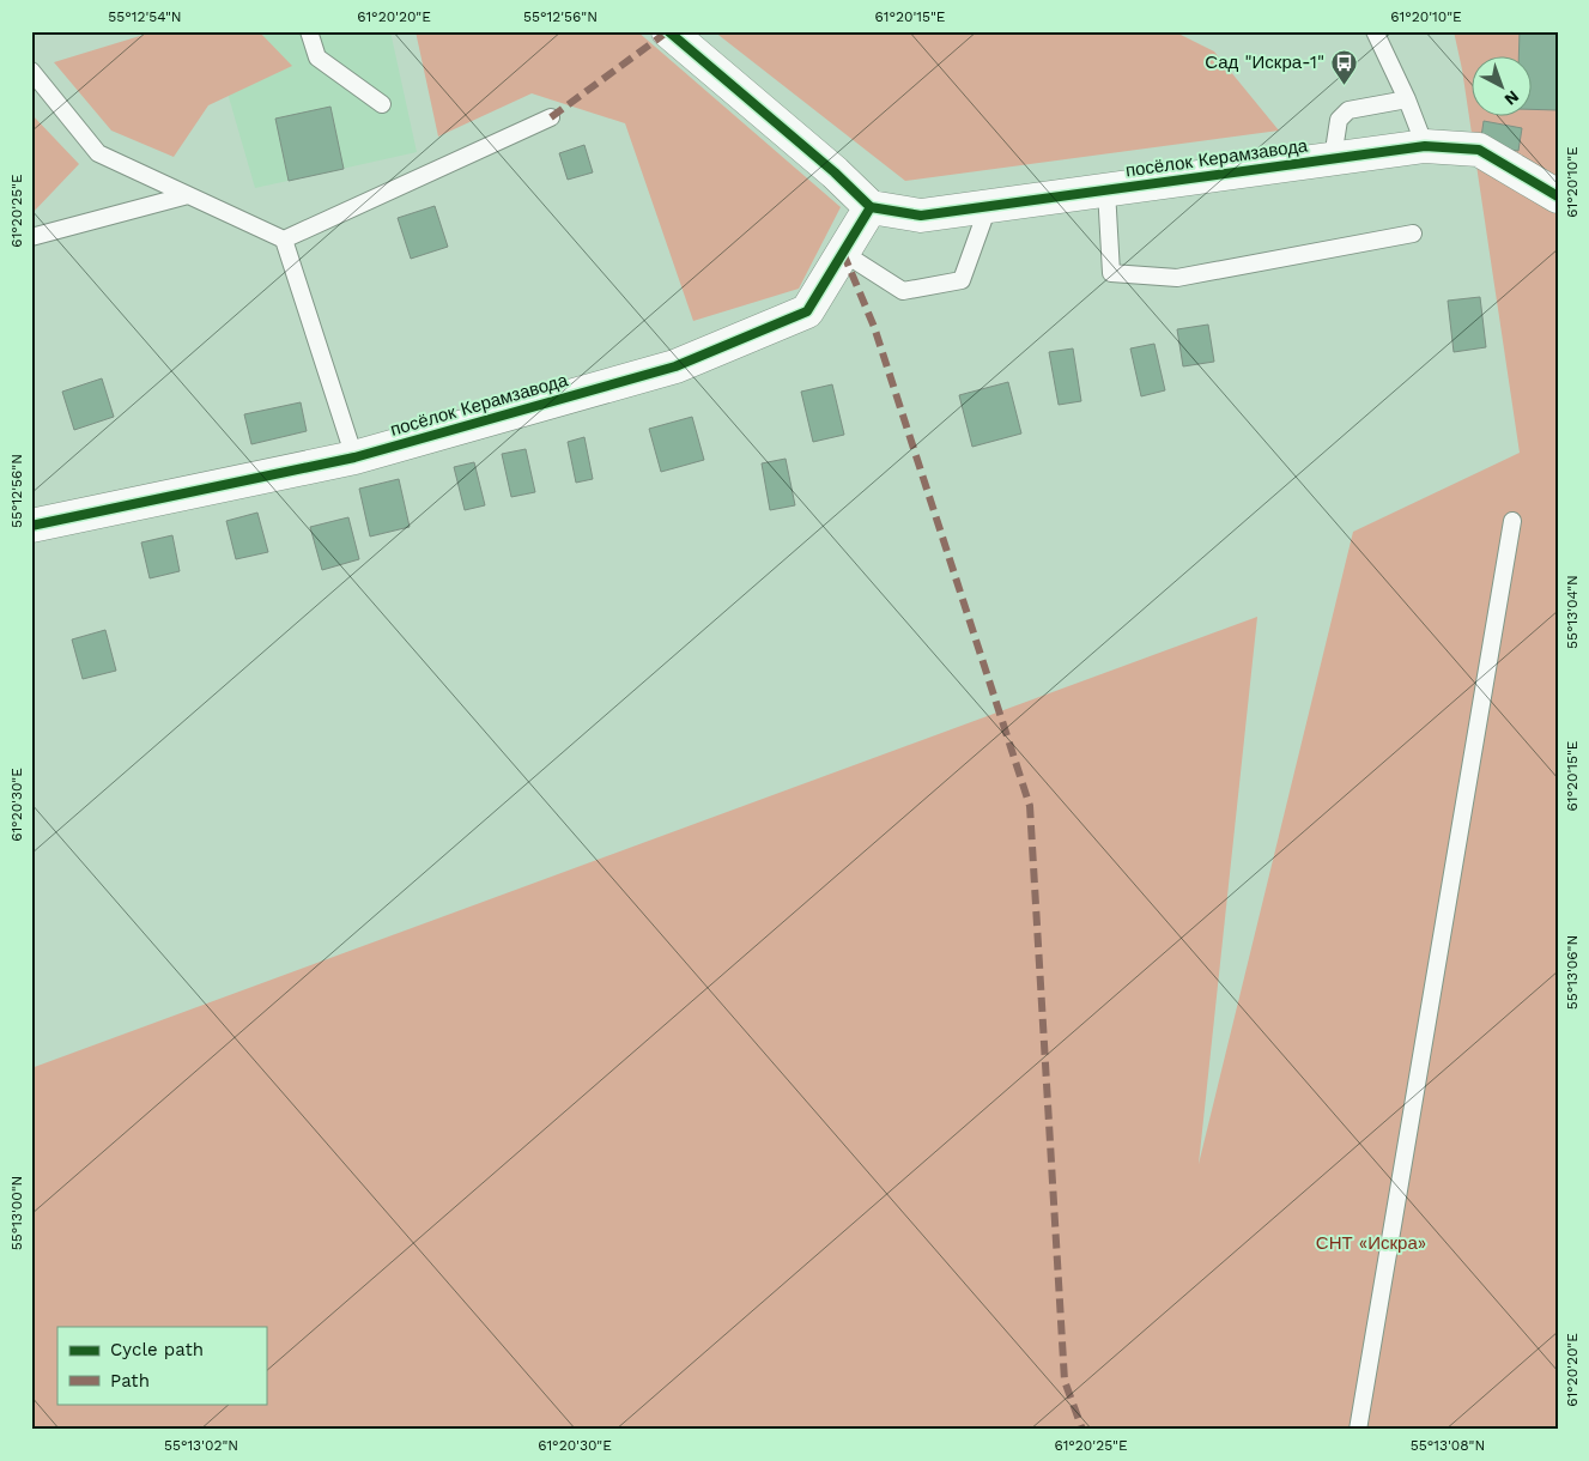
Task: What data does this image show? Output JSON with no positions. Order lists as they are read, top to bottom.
{
  "streets": {
    "street": ["посёлок Керамзавода"]
  },
  "parks": ["СНТ «Искра»"],
  "places": {
    "bus stop": ["Сад \"Искра-1\""]
  },
  "legend": ["Cycle path", "Path"],
  "north": "bottom right",
  "coordinates": [
    "55°12'54\"N",
    "61°20'20\"E",
    "55°12'56\"N",
    "61°20'15\"E",
    "61°20'10\"E",
    "61°20'25\"E",
    "55°13'04\"N",
    "61°20'30\"E",
    "55°13'06\"N",
    "55°13'00\"N",
    "55°13'02\"N",
    "55°13'08\"N"
  ]
}
